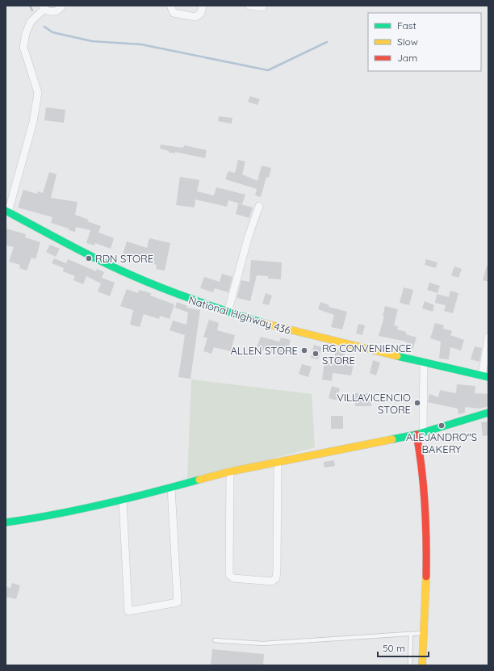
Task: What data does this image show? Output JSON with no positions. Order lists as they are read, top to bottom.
{
  "streets": {
    "street": ["National Highway 436"]
  },
  "places": [
    "RDN STORE",
    "ALLEN STORE",
    "RG CONVENIENCE STORE",
    "VILLAVICENCIO STORE",
    "ALEJANDRO''S BAKERY"
  ],
  "legend": ["Fast", "Slow", "Jam"],
  "scale_bar": "50 m"
}
